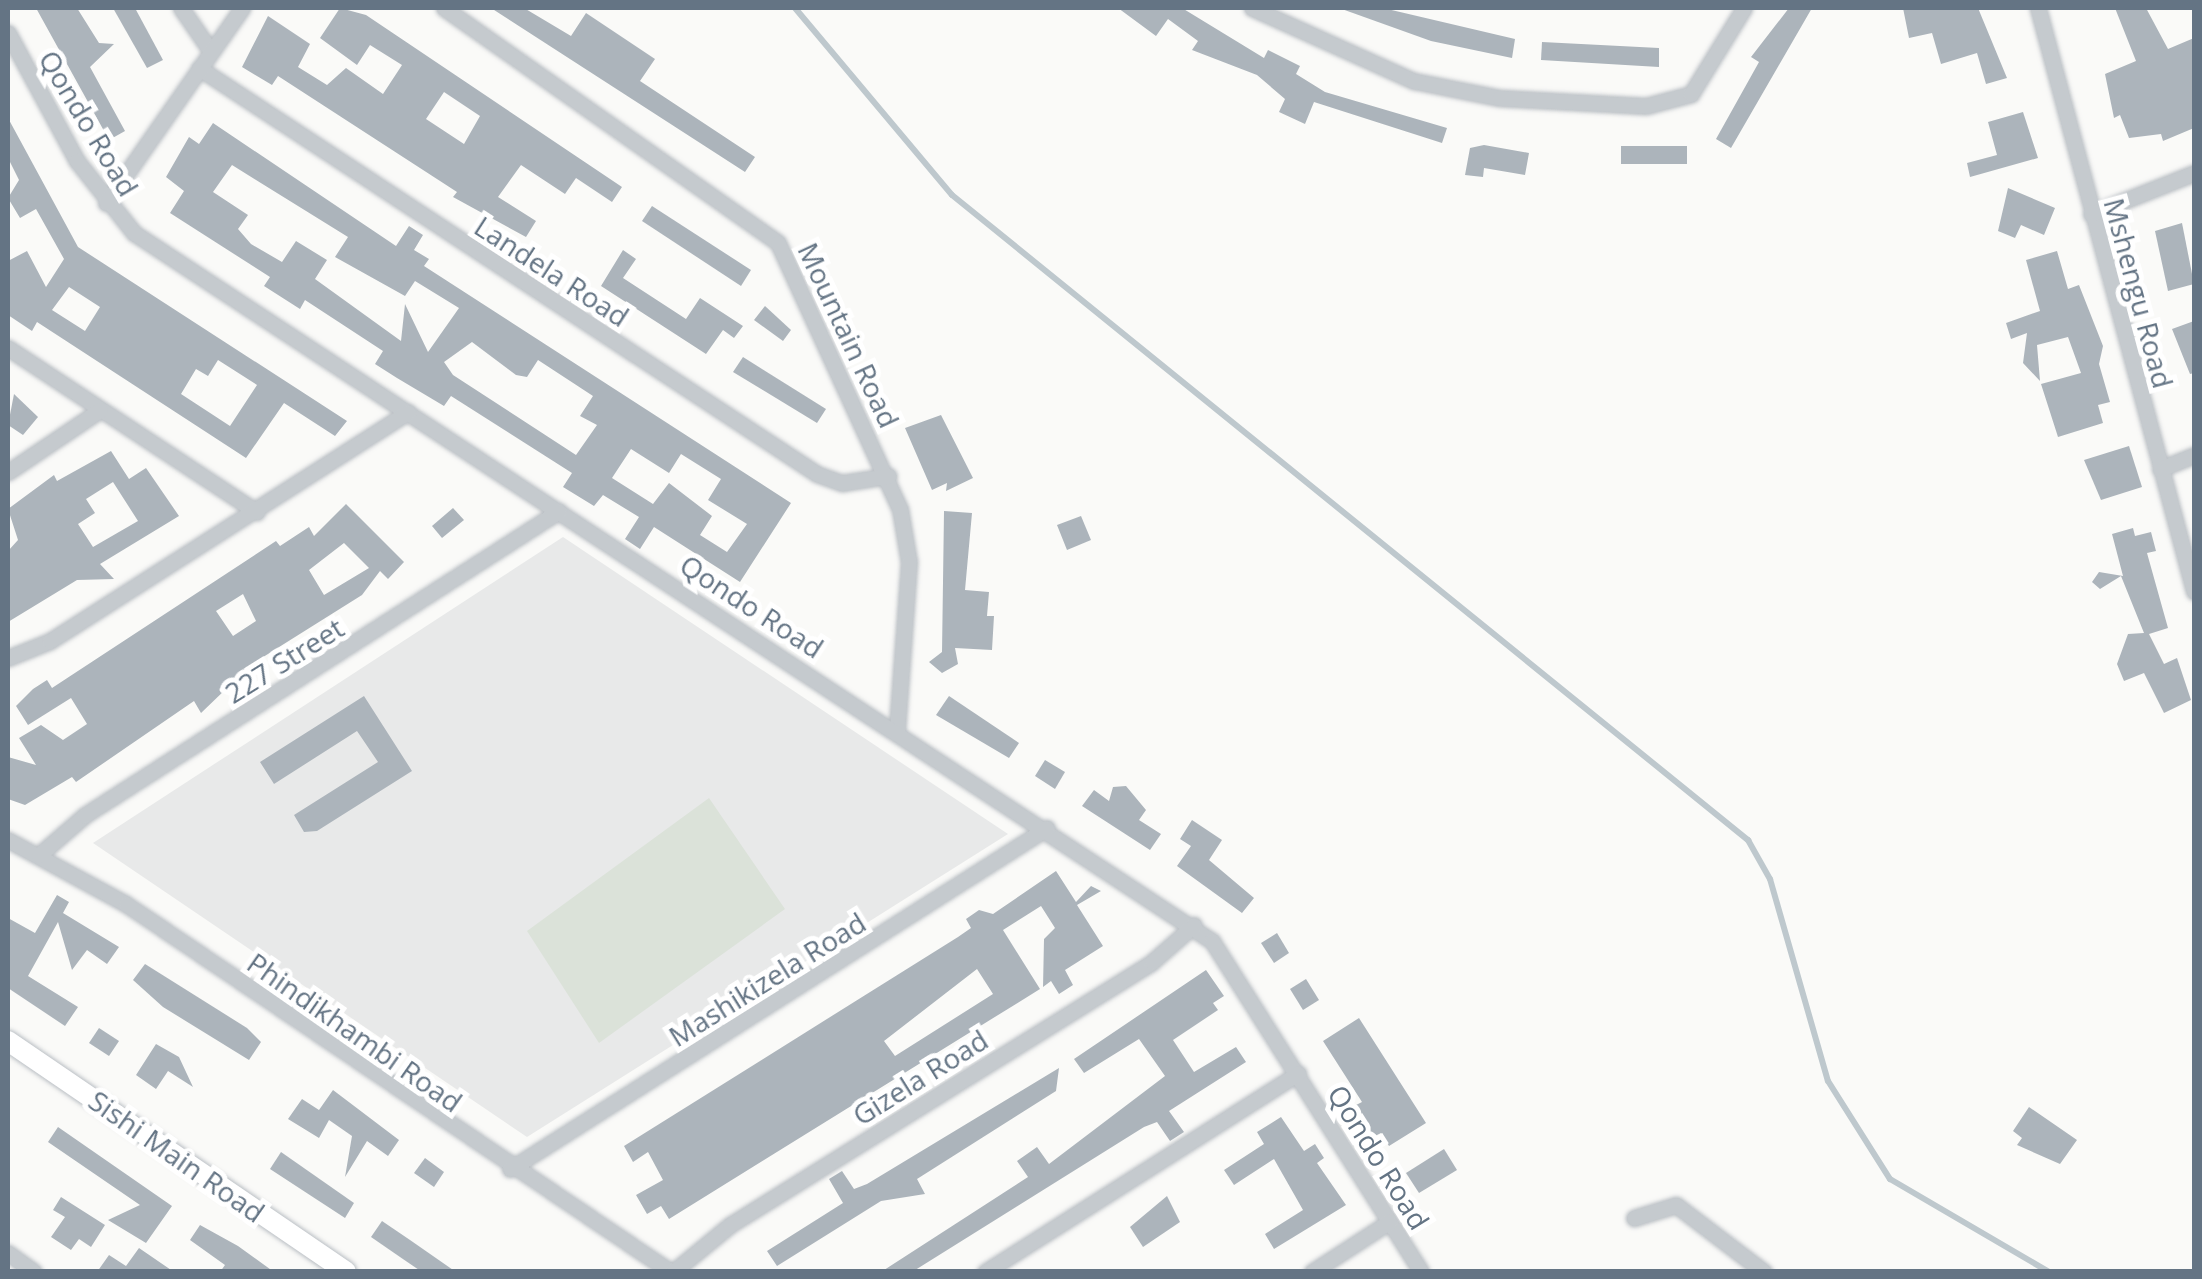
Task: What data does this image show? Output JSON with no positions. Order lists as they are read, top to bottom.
{
  "streets": {
    "street": [
      "Qondo Road",
      "Landela Road",
      "Mshengu Road",
      "Mountain Road",
      "227 Street",
      "Mashikizela Road",
      "Phindikhambi Road",
      "Gizela Road",
      "Sishi Main Road"
    ]
  },
  "crossings": [
    ["Qondo Road", "Mountain Road"],
    ["Qondo Road", "227 Street"],
    ["Qondo Road", "Mashikizela Road"],
    ["Qondo Road", "Gizela Road"],
    ["Landela Road", "Mountain Road"],
    ["227 Street", "Phindikhambi Road"],
    ["Mashikizela Road", "Phindikhambi Road"],
    ["Phindikhambi Road", "Gizela Road"]
  ]
}
